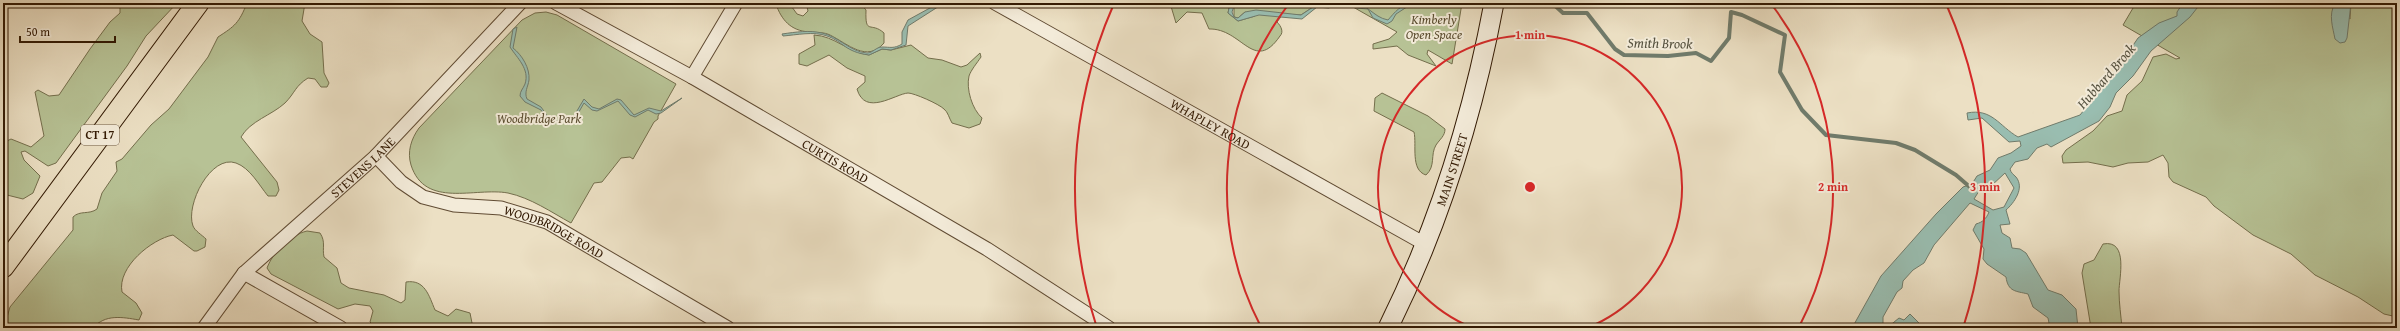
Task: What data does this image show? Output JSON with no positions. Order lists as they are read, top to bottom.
{
  "streets": {
    "main road": ["CT 17", "MAIN STREET"],
    "street": [
      "WHAPLEY ROAD",
      "CURTIS ROAD",
      "STEVENS LANE",
      "WOODBRIDGE ROAD"
    ]
  },
  "crossings": [
    ["WHAPLEY ROAD", "MAIN STREET"],
    ["STEVENS LANE", "WOODBRIDGE ROAD"]
  ],
  "water": ["Smith Brook", "Hubbard Brook"],
  "parks": ["Kimberly Open Space", "Woodbridge Park"],
  "scale_bar": "50 m",
  "rings": ["1 min", "2 min", "3 min"]
}
